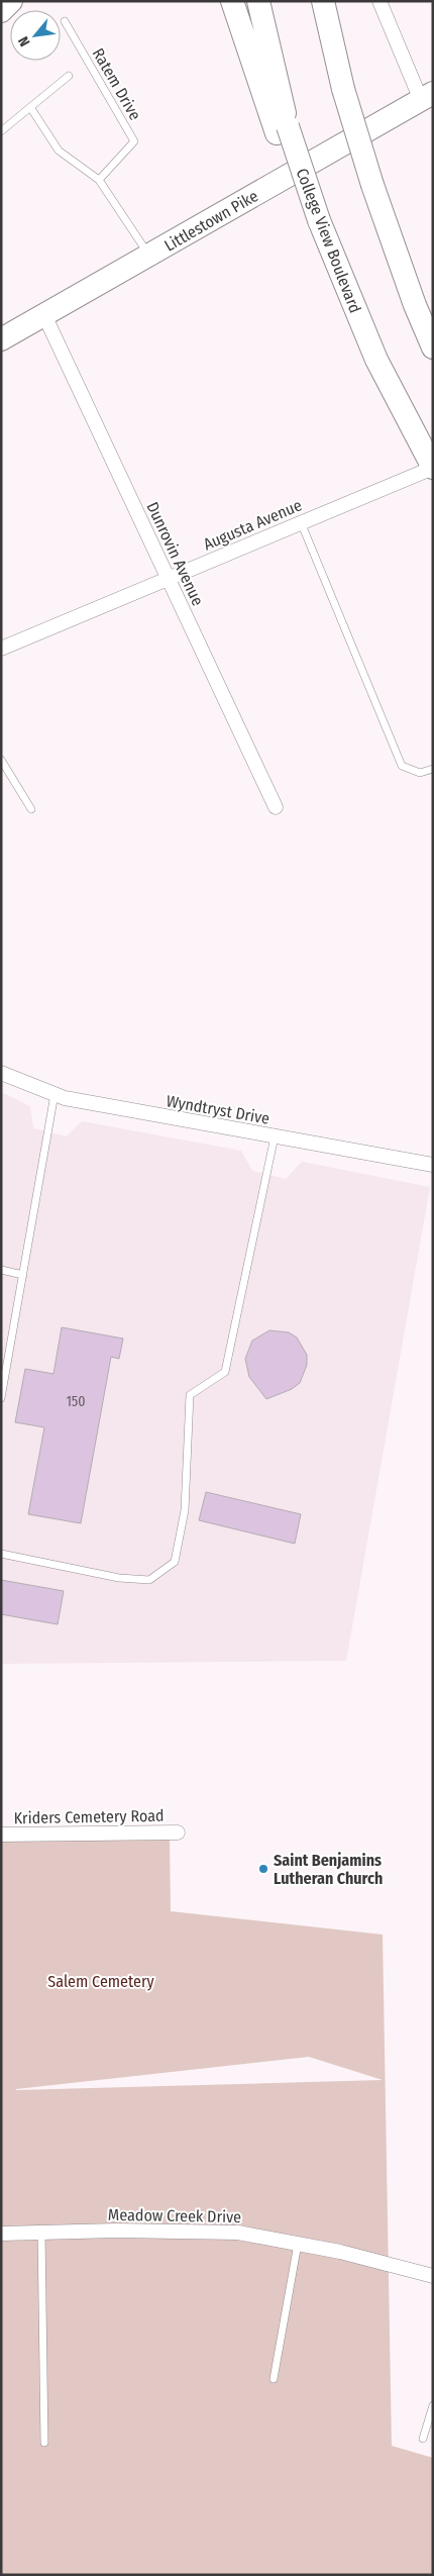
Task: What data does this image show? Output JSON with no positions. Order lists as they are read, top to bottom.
{
  "streets": {
    "highway": ["Littlestown Pike", "College View Boulevard"],
    "street": [
      "Augusta Avenue",
      "Dunrovin Avenue",
      "Wyndtryst Drive",
      "Kriders Cemetery Road",
      "Meadow Creek Drive"
    ],
    "lane": ["Ratem Drive"]
  },
  "crossings": [
    ["Littlestown Pike", "Dunrovin Avenue"],
    ["College View Boulevard", "Augusta Avenue"],
    ["Augusta Avenue", "Dunrovin Avenue"]
  ],
  "parks": ["Salem Cemetery"],
  "places": ["Saint Benjamins Lutheran Church"],
  "house_numbers": ["150"],
  "north": "bottom left"
}
